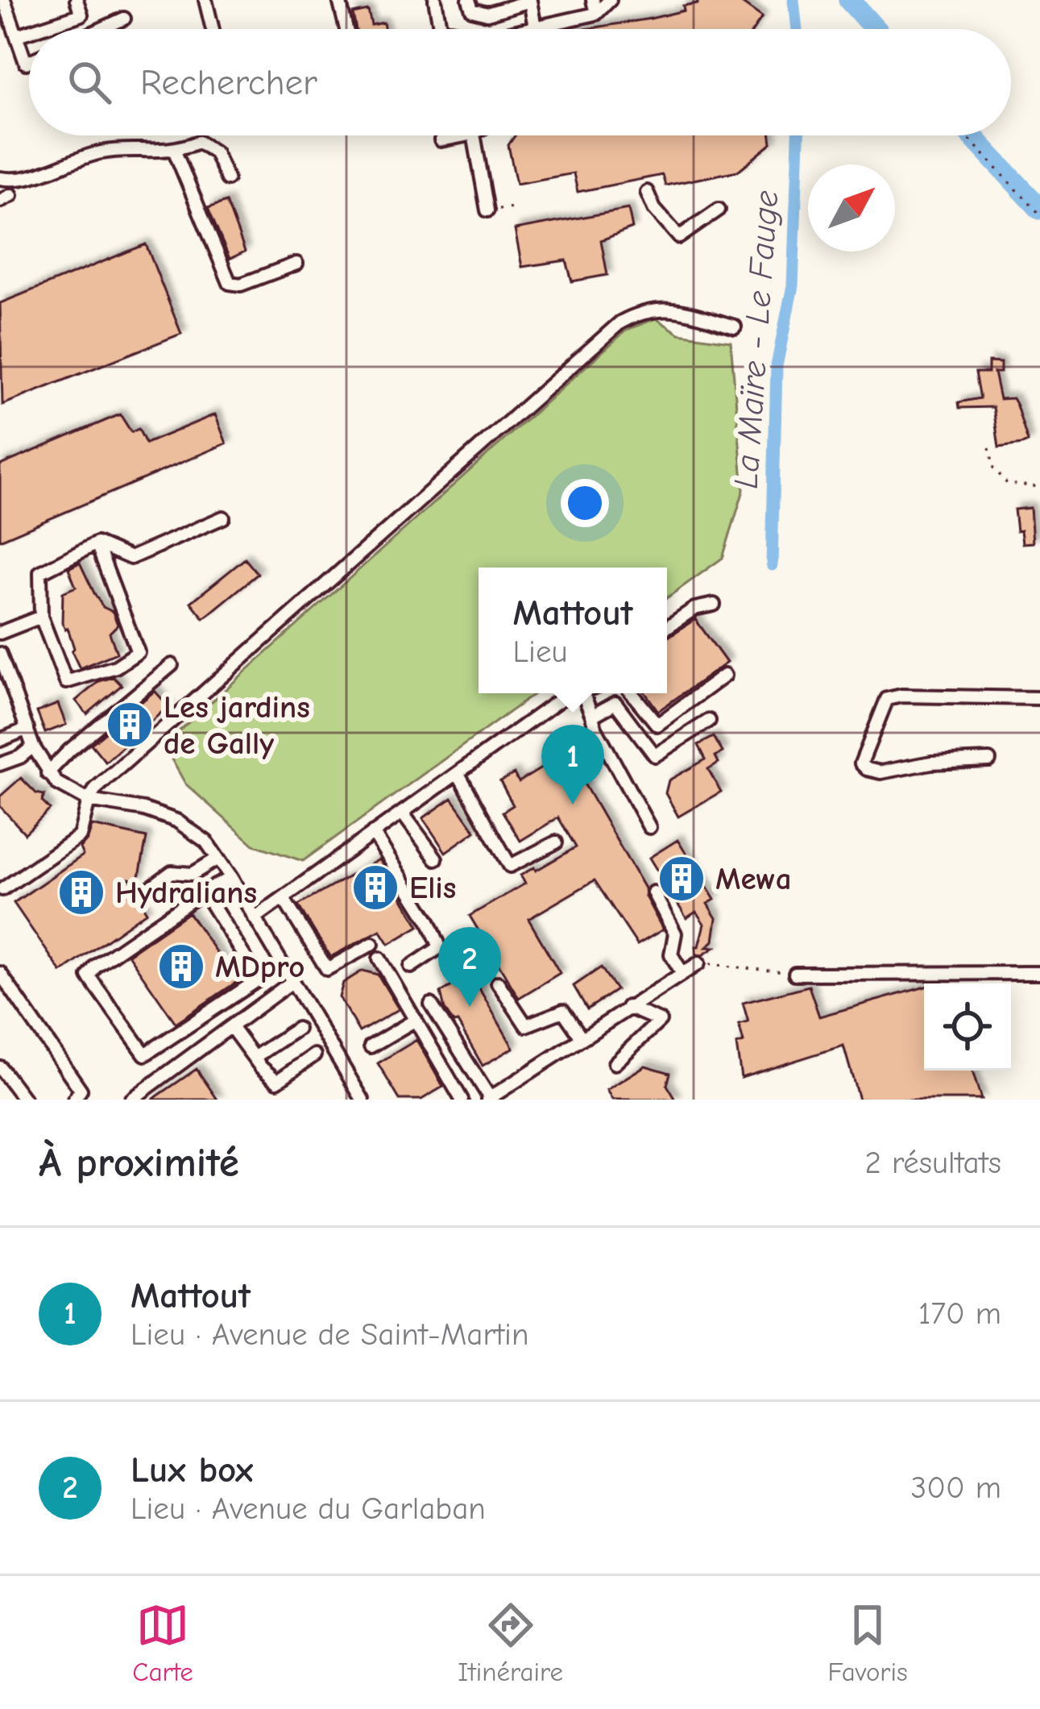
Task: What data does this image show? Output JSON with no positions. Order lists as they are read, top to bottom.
{
  "water": ["La Maïre - Le Fauge"],
  "places": {
    "building": [
      "Les jardins de Gally",
      "Mewa",
      "Elis",
      "Hydralians",
      "MDpro"
    ]
  },
  "north": "top right",
  "page": {
    "search": "Rechercher",
    "popup": ["Mattout", "Lieu"],
    "pins": ["1", "2"],
    "heading": ["À proximité", "2 résultats"],
    "list": [
      {
        "mark": "1",
        "name": "Mattout",
        "note": "Lieu · Avenue de Saint-Martin",
        "value": "170 m"
      },
      {
        "mark": "2",
        "name": "Lux box",
        "note": "Lieu · Avenue du Garlaban",
        "value": "300 m"
      }
    ],
    "nav": ["Carte", "Itinéraire", "Favoris"]
  }
}
